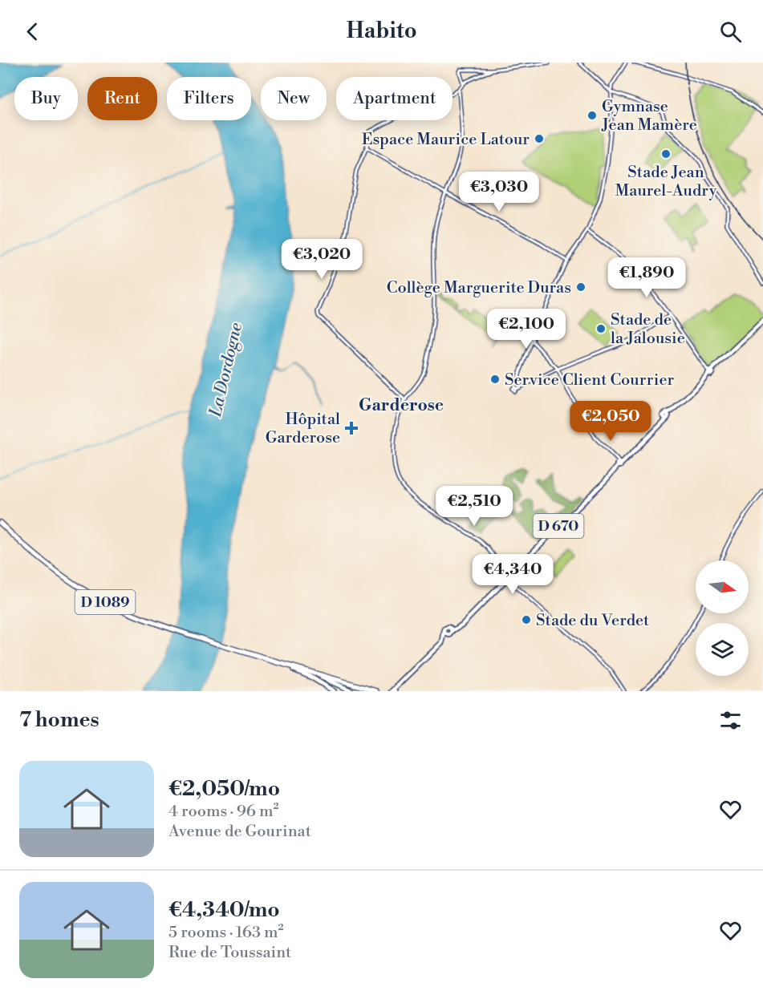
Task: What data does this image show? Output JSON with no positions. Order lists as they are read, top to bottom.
{
  "streets": {
    "highway": ["D 1089"],
    "main road": ["D 670"]
  },
  "districts": ["Garderose"],
  "water": ["La Dordogne"],
  "places": {
    "other": [
      "Gymnase Jean Mamère",
      "Espace Maurice Latour",
      "Stade Jean Maurel-Audry",
      "Collège Marguerite Duras",
      "Stade de la Jalousie",
      "Service Client Courrier",
      "Stade du Verdet"
    ],
    "health": ["Hôpital Garderose"]
  },
  "north": "right",
  "page": {
    "header": "Habito",
    "chip": [
      "Buy",
      "Rent",
      "Filters",
      "New",
      "Apartment"
    ],
    "price": [
      "€3,030",
      "€3,020",
      "€1,890",
      "€2,100",
      "€2,050",
      "€2,510",
      "€4,340"
    ],
    "heading": "7 homes",
    "list": [
      {
        "name": "€2,050/mo",
        "note": "4 rooms · 96 m² · Avenue de Gourinat"
      },
      {
        "name": "€4,340/mo",
        "note": "5 rooms · 163 m² · Rue de Toussaint"
      }
    ]
  }
}
